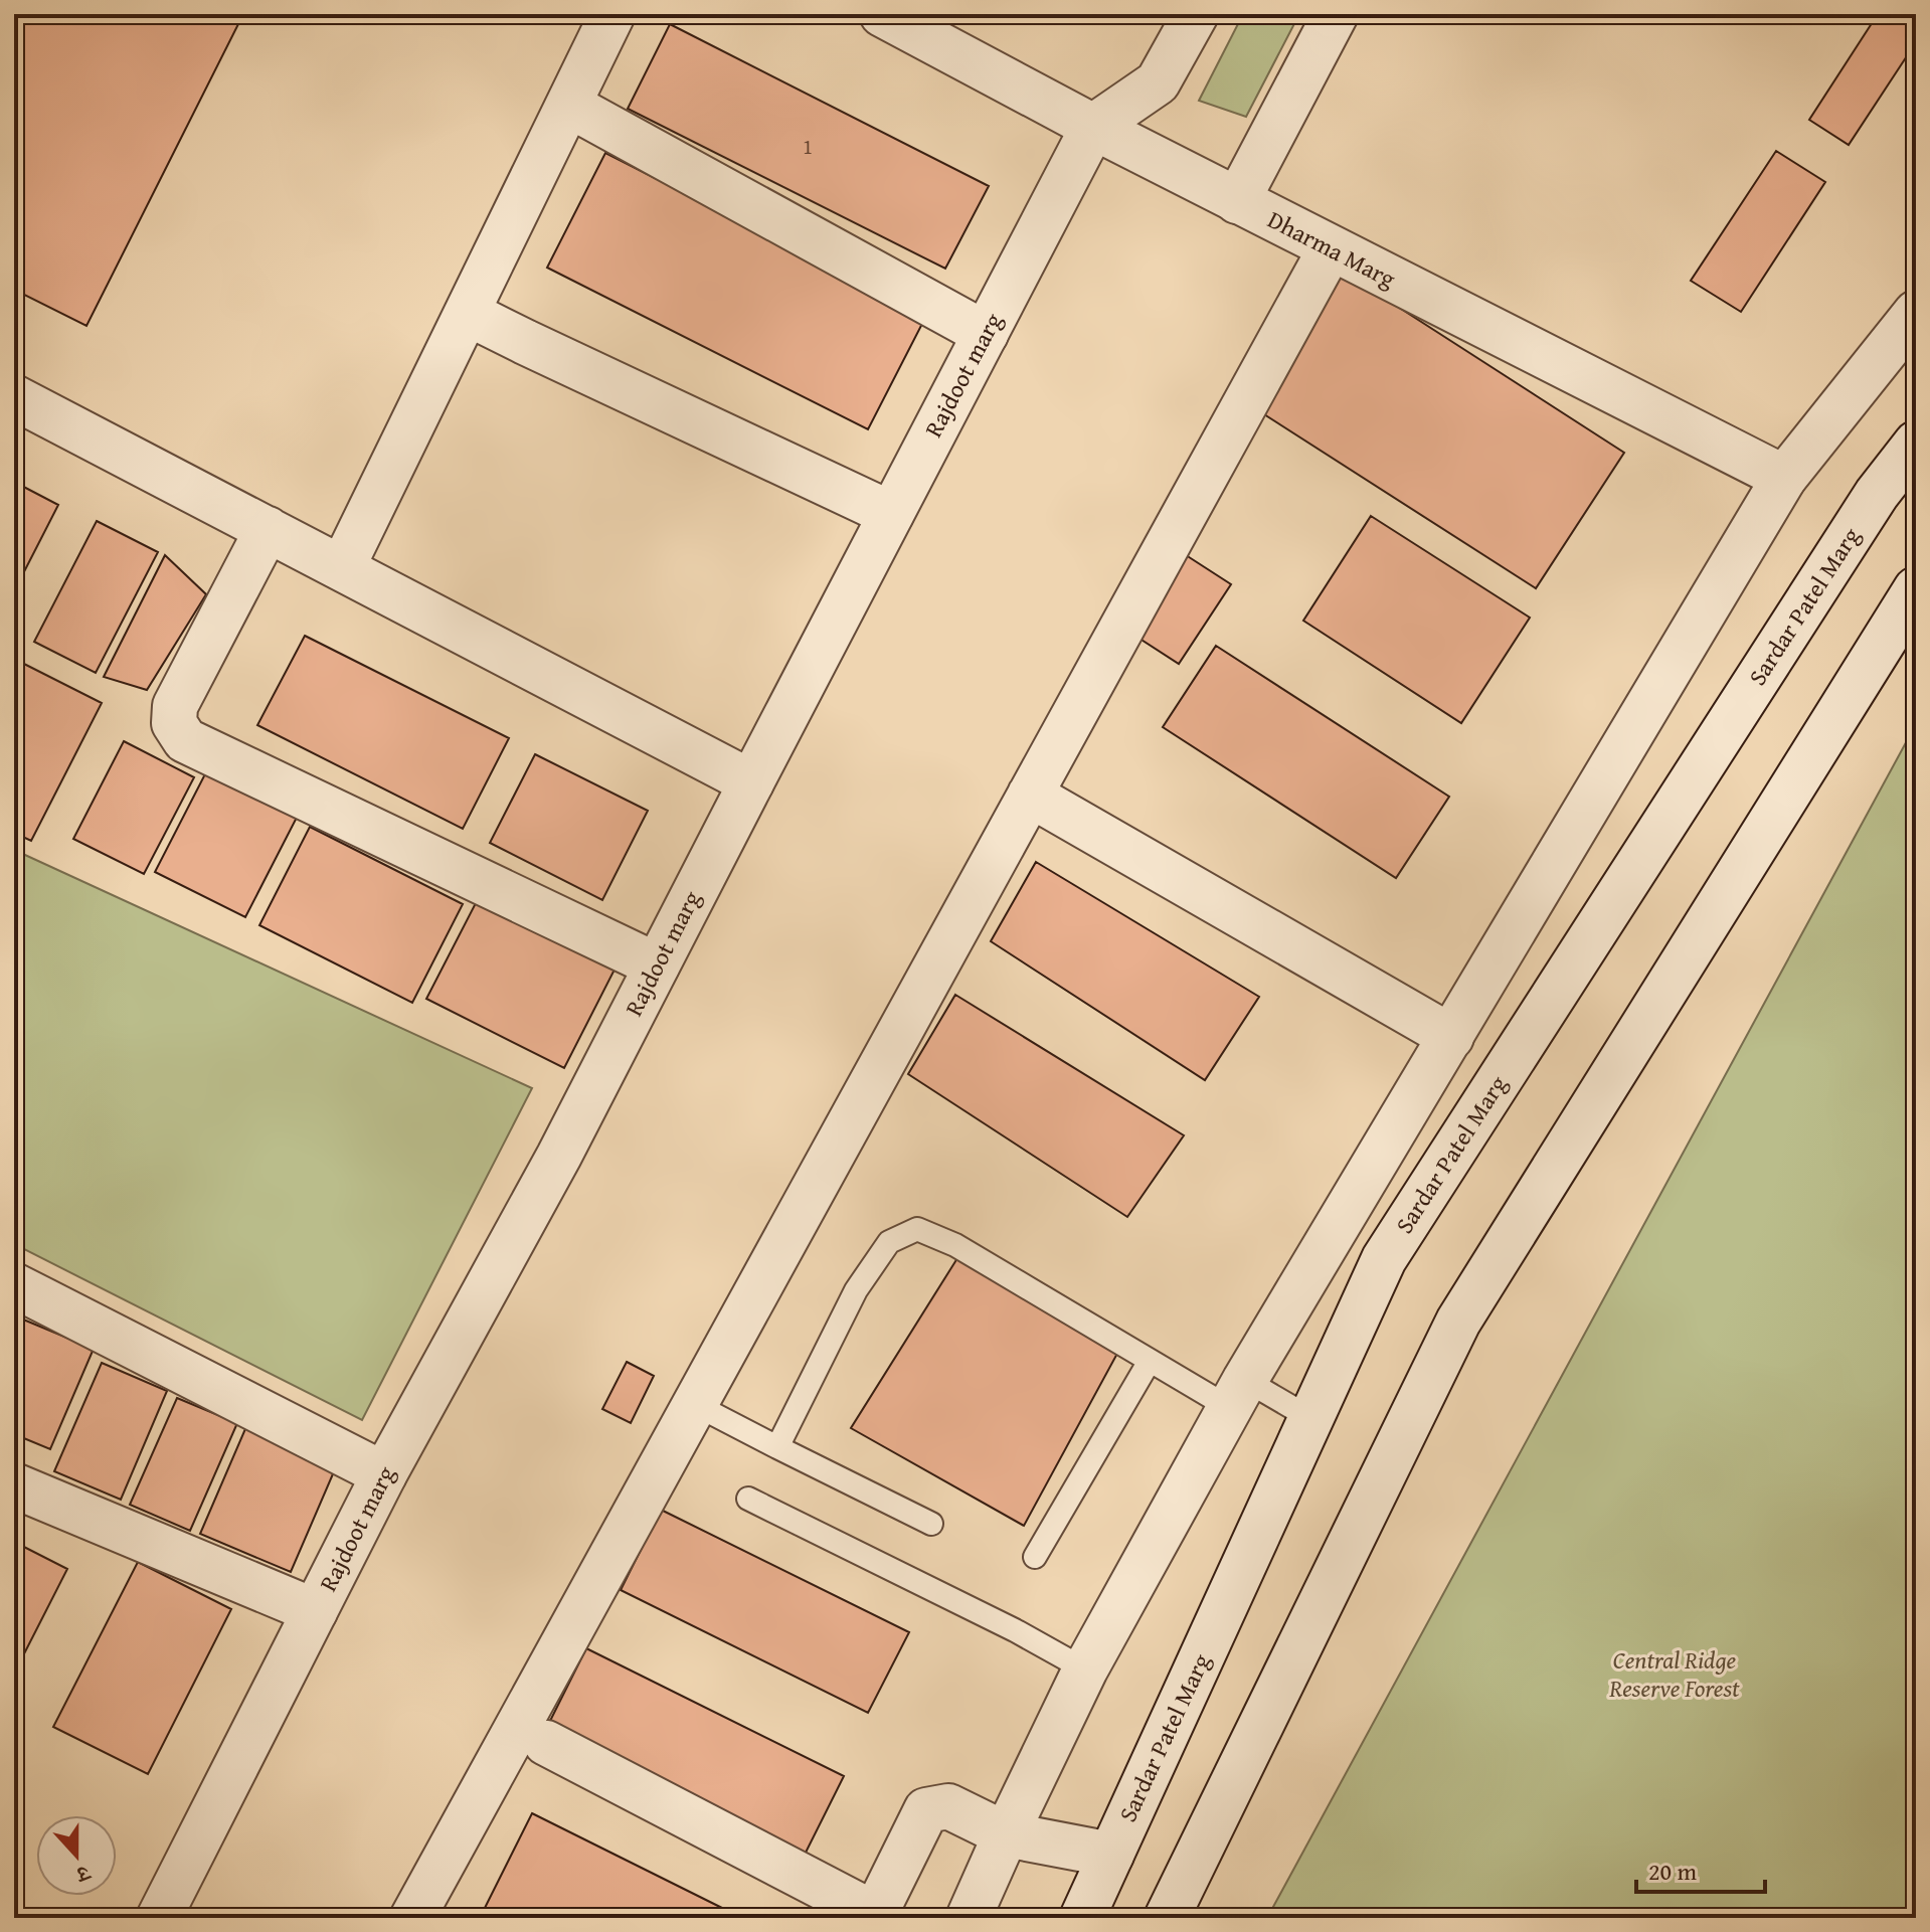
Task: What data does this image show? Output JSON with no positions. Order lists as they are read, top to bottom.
{
  "streets": {
    "street": ["Dharma Marg", "Rajdoot marg", "Sardar Patel Marg"]
  },
  "crossings": [
    ["Dharma Marg", "Rajdoot marg"]
  ],
  "parks": ["Central Ridge Reserve Forest"],
  "house_numbers": ["1"],
  "scale_bar": "20 m",
  "north": "bottom"
}
